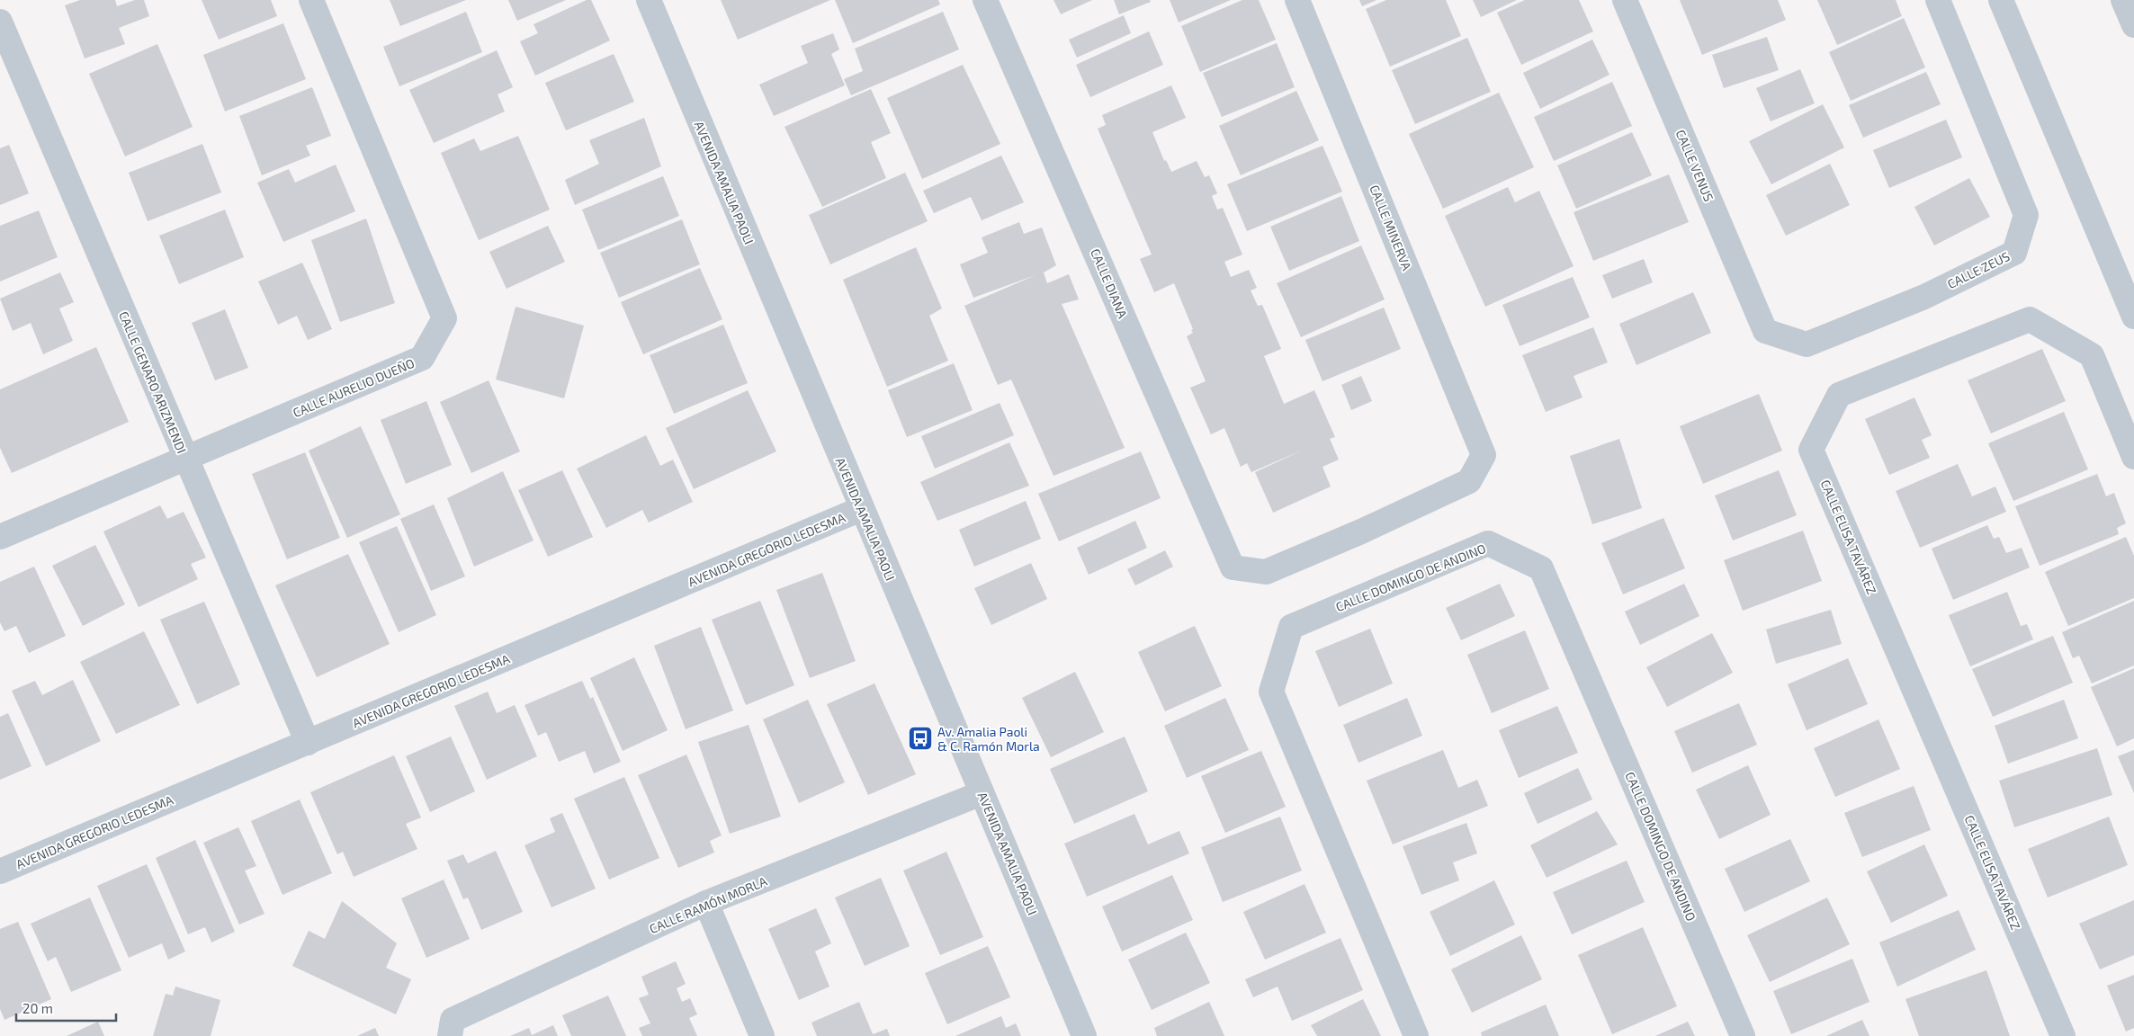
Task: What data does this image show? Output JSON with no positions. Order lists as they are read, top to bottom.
{
  "streets": {
    "street": [
      "CALLE VENUS",
      "AVENIDA AMALIA PAOLI",
      "CALLE MINERVA",
      "CALLE ZEUS",
      "CALLE DIANA",
      "CALLE GENARO ARIZMENDI",
      "CALLE AURELIO DUEÑO",
      "CALLE ELISA TAVÁREZ",
      "AVENIDA GREGORIO LEDESMA",
      "CALLE DOMINGO DE ANDINO",
      "CALLE RAMÓN MORLA"
    ]
  },
  "crossings": [
    ["CALLE VENUS", "CALLE ZEUS"],
    ["AVENIDA AMALIA PAOLI", "AVENIDA GREGORIO LEDESMA"],
    ["AVENIDA AMALIA PAOLI", "CALLE RAMÓN MORLA"],
    ["CALLE MINERVA", "CALLE DIANA"],
    ["CALLE GENARO ARIZMENDI", "CALLE AURELIO DUEÑO"],
    ["CALLE GENARO ARIZMENDI", "AVENIDA GREGORIO LEDESMA"]
  ],
  "places": {
    "bus stop": ["Av. Amalia Paoli & C. Ramón Morla"]
  },
  "scale_bar": "20 m"
}
